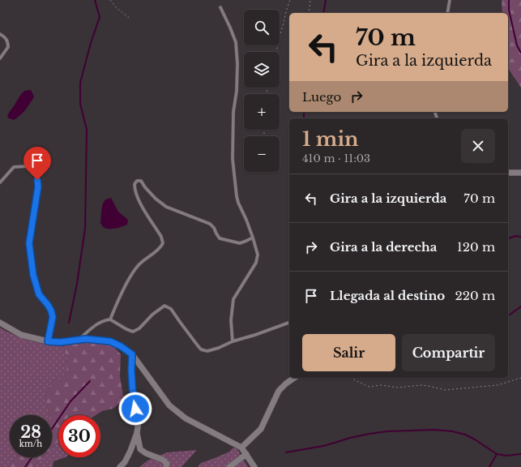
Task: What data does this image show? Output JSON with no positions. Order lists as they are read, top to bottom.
{
  "page": {
    "map_buttons": ["+", "−"],
    "turn": ["70 m", "Gira a la izquierda"],
    "then": "Luego",
    "heading": ["1 min", "410 m · 11:03"],
    "list": [
      {
        "name": "Gira a la izquierda",
        "value": "70 m"
      },
      {
        "name": "Gira a la derecha",
        "value": "120 m"
      },
      {
        "name": "Llegada al destino",
        "value": "220 m"
      }
    ],
    "buttons": ["Salir", "Compartir"],
    "speed": "28 km/h",
    "limit": "30"
  }
}
